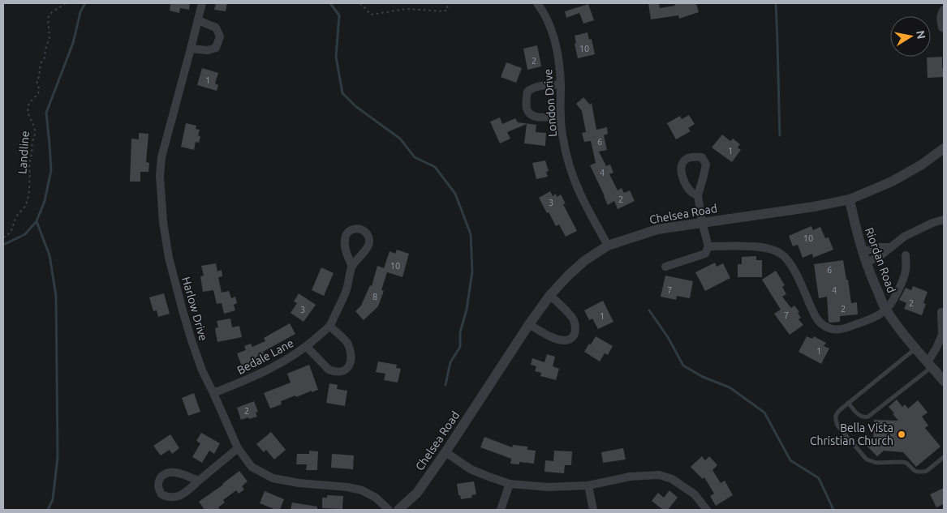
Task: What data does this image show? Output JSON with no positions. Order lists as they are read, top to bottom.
{
  "streets": {
    "street": [
      "London Drive",
      "Chelsea Road",
      "Riordan Road",
      "Harlow Drive",
      "Bedale Lane"
    ],
    "path": ["Landline"]
  },
  "crossings": [
    ["London Drive", "Chelsea Road"],
    ["Chelsea Road", "Riordan Road"],
    ["Harlow Drive", "Bedale Lane"]
  ],
  "places": ["Bella Vista Christian Church"],
  "house_numbers": [
    "10",
    "2",
    "1",
    "6",
    "1",
    "4",
    "2",
    "3",
    "10",
    "10",
    "6",
    "7",
    "4",
    "8",
    "2",
    "2",
    "3",
    "7",
    "1",
    "1",
    "2"
  ],
  "north": "right"
}
